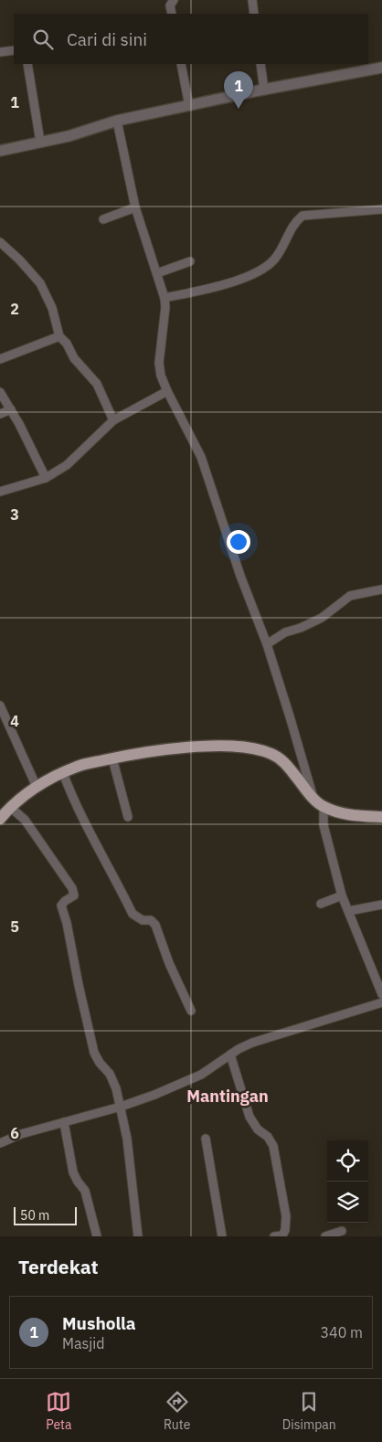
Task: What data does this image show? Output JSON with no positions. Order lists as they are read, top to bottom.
{
  "districts": ["Mantingan"],
  "scale_bar": "50 m",
  "page": {
    "search": "Cari di sini",
    "pins": "1",
    "scale": "50 m",
    "heading": "Terdekat",
    "list": [
      {
        "mark": "1",
        "name": "Musholla",
        "note": "Masjid",
        "value": "340 m"
      }
    ],
    "nav": ["Peta", "Rute", "Disimpan"]
  },
  "grid": {
    "rows": [
      "1",
      "2",
      "3",
      "4",
      "5",
      "6"
    ]
  }
}
